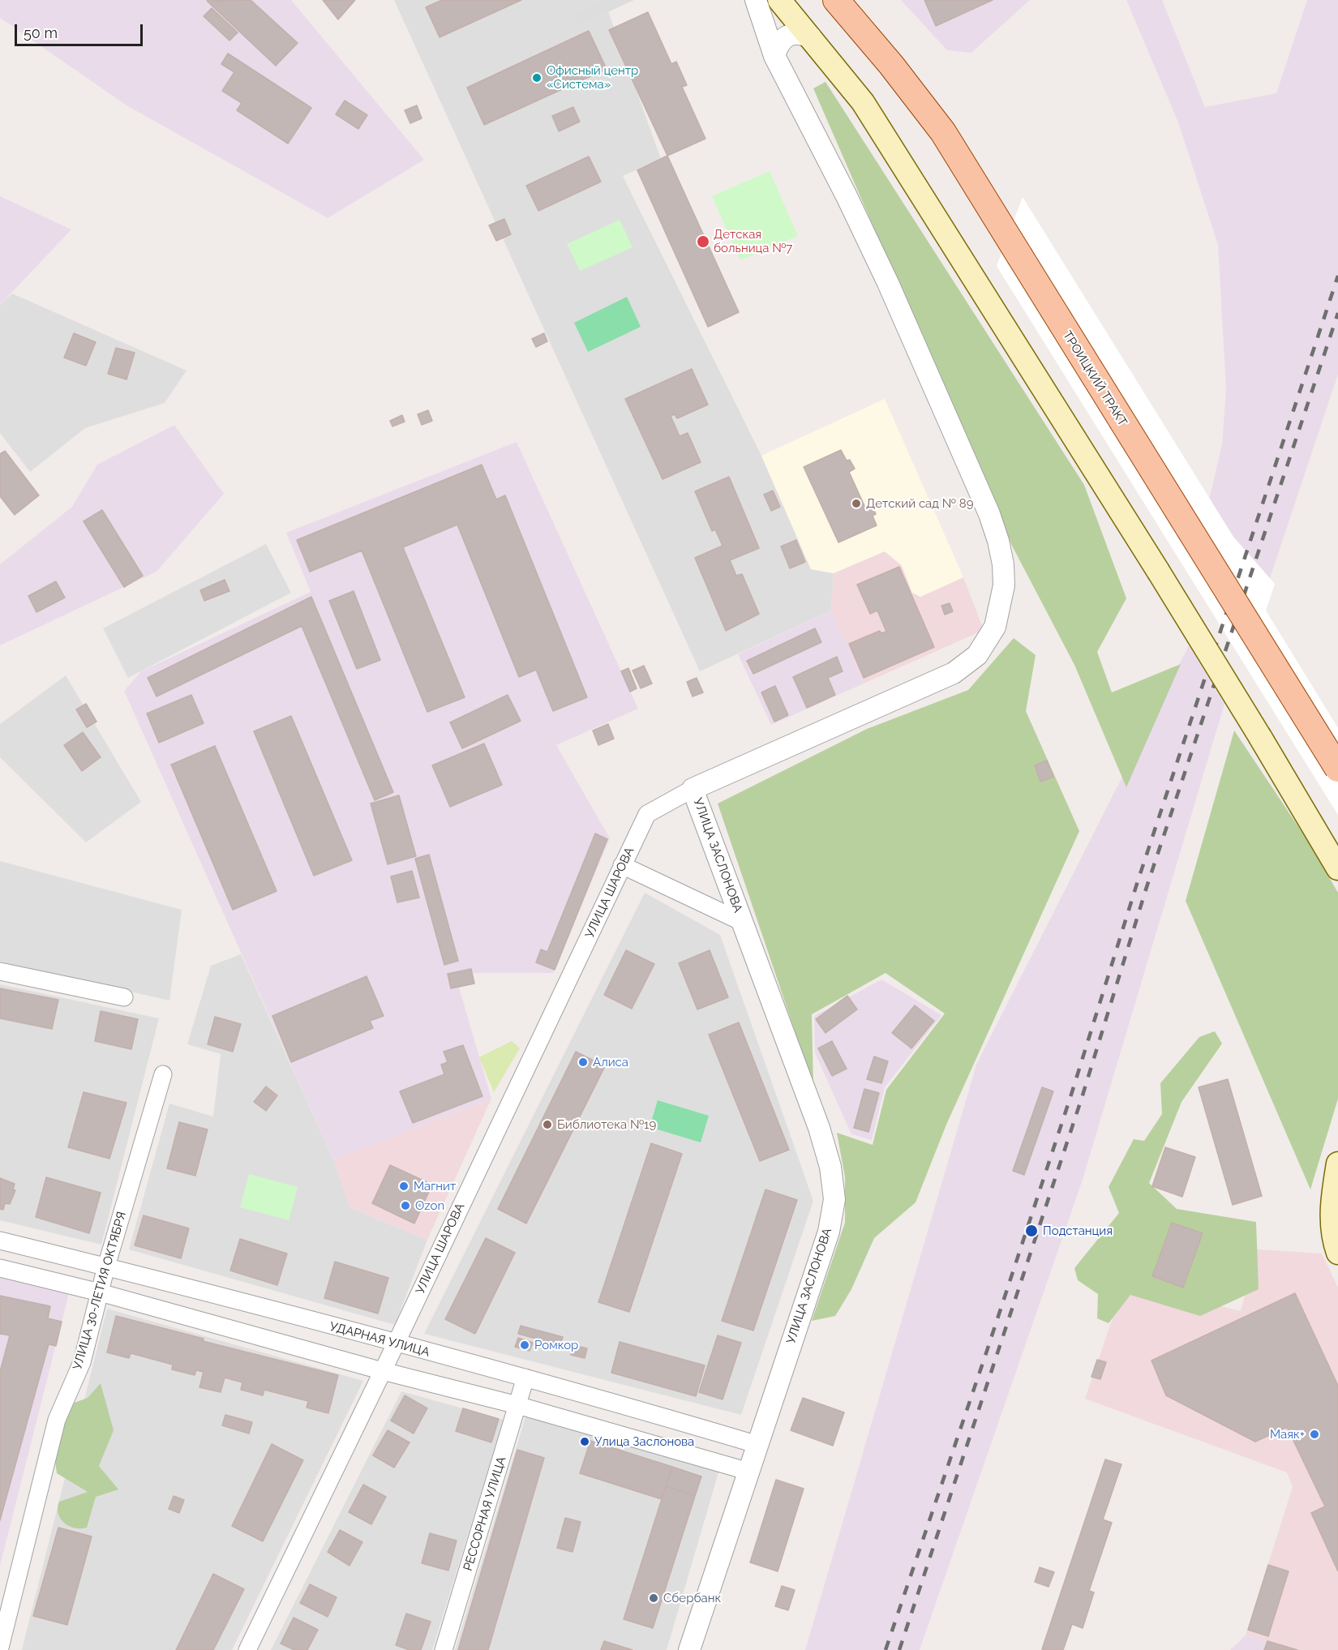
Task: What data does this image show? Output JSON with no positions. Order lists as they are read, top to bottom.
{
  "streets": {
    "main road": ["ТРОИЦКИЙ ТРАКТ"],
    "street": [
      "УЛИЦА ЗАСЛОНОВА",
      "УЛИЦА ШАРОВА",
      "УЛИЦА 30-ЛЕТИЯ ОКТЯБРЯ",
      "УДАРНАЯ УЛИЦА",
      "РЕССОРНАЯ УЛИЦА"
    ]
  },
  "crossings": [
    ["УЛИЦА ЗАСЛОНОВА", "УЛИЦА ШАРОВА"],
    ["УЛИЦА ЗАСЛОНОВА", "УДАРНАЯ УЛИЦА"],
    ["УЛИЦА ШАРОВА", "УДАРНАЯ УЛИЦА"],
    ["УЛИЦА 30-ЛЕТИЯ ОКТЯБРЯ", "УДАРНАЯ УЛИЦА"],
    ["УДАРНАЯ УЛИЦА", "РЕССОРНАЯ УЛИЦА"]
  ],
  "places": [
    "Офисный центр «Система»",
    "Детская больница №7",
    "Детский сад № 89",
    "Алиса",
    "Библиотека №19",
    "Магнит",
    "Ozon",
    "Подстанция",
    "Ромкор",
    "Маяк+",
    "Улица Заслонова",
    "Сбербанк"
  ],
  "scale_bar": "50 m"
}
